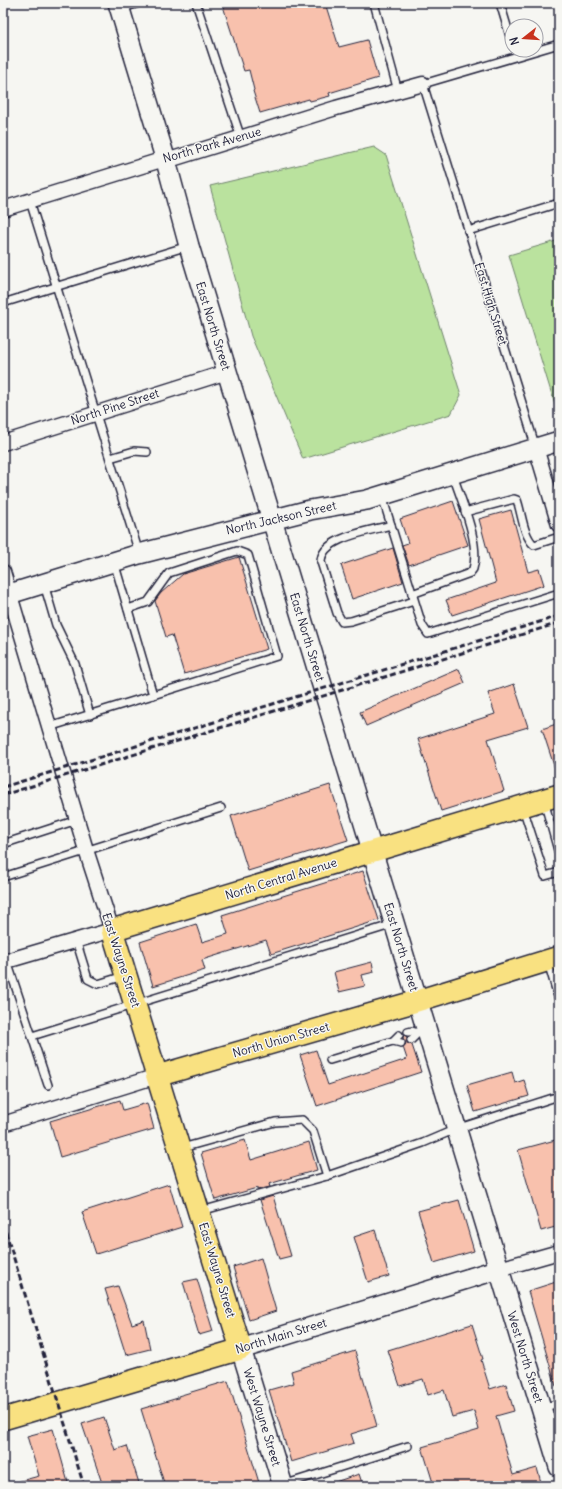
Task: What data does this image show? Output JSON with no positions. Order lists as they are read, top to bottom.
{
  "streets": {
    "main road": [
      "East North Street",
      "North Jackson Street",
      "North Central Avenue",
      "East Wayne Street",
      "North Union Street",
      "North Main Street",
      "West North Street",
      "West Wayne Street"
    ],
    "street": ["North Park Avenue", "East High Street", "North Pine Street"]
  },
  "crossings": [
    ["North Park Avenue", "East High Street"],
    ["North Park Avenue", "East North Street"],
    ["East High Street", "North Jackson Street"],
    ["East North Street", "North Pine Street"],
    ["East North Street", "North Jackson Street"],
    ["East North Street", "North Central Avenue"],
    ["East North Street", "North Union Street"],
    ["East North Street", "North Main Street"],
    ["East North Street", "West North Street"],
    ["North Jackson Street", "East Wayne Street"],
    ["North Central Avenue", "East Wayne Street"],
    ["East Wayne Street", "North Union Street"],
    ["East Wayne Street", "North Main Street"],
    ["East Wayne Street", "West Wayne Street"],
    ["North Main Street", "West North Street"],
    ["North Main Street", "West Wayne Street"]
  ],
  "north": "left"
}
